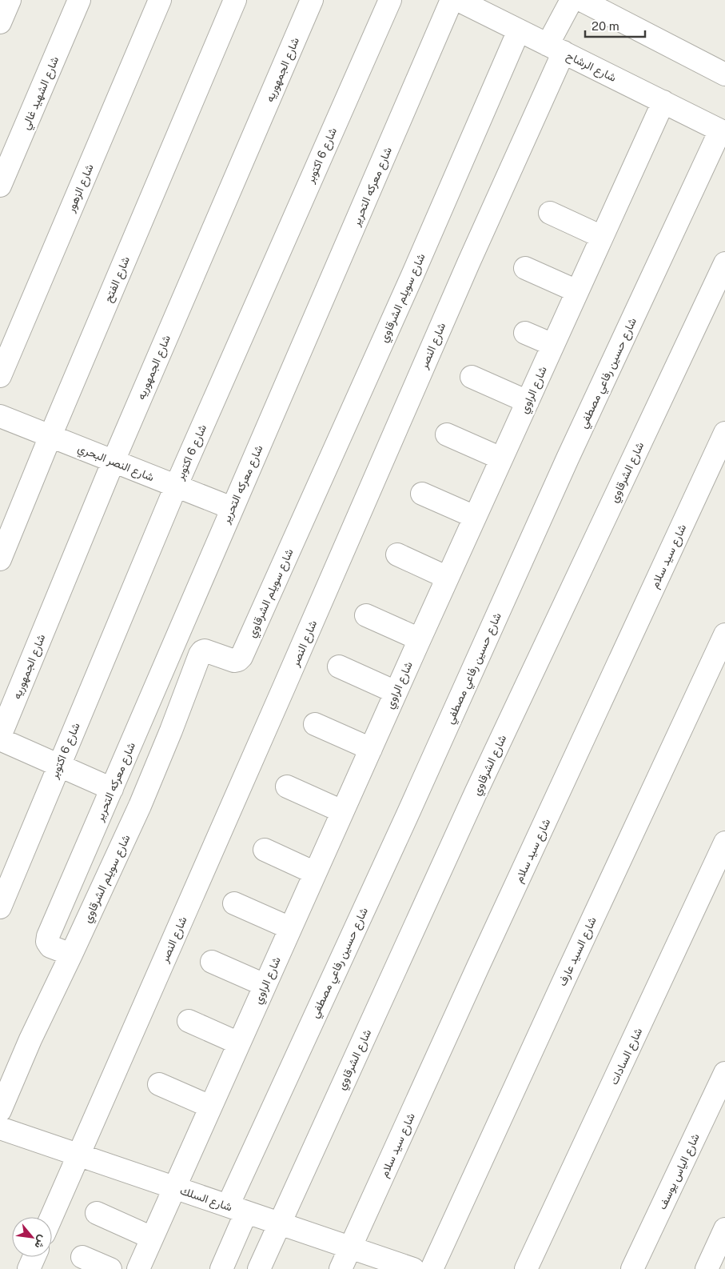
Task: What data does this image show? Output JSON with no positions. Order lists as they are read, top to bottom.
{
  "streets": {
    "street": [
      "شارع الرشاح",
      "شارع الجمهوريه",
      "شارع الشهيد غالي",
      "شارع 6 اكتوبر",
      "شارع معركه التحرير",
      "شارع الزهور",
      "شارع الفتح",
      "شارع سويلم الشرقاوي",
      "شارع النصر",
      "شارع حسين رفاعي مصطفي",
      "شارع الراوي",
      "شارع النصر البحري",
      "شارع الشرقاوي",
      "شارع سيد سلام",
      "شارع السيد عارف",
      "شارع السادات",
      "شارع الياس يوسف",
      "شارع السلك"
    ]
  },
  "crossings": [
    ["شارع الرشاح", "شارع سويلم الشرقاوي"],
    ["شارع الرشاح", "شارع النصر"],
    ["شارع الرشاح", "شارع حسين رفاعي مصطفي"],
    ["شارع الرشاح", "شارع الراوي"],
    ["شارع الجمهوريه", "شارع النصر البحري"],
    ["شارع 6 اكتوبر", "شارع النصر البحري"],
    ["شارع معركه التحرير", "شارع سويلم الشرقاوي"],
    ["شارع معركه التحرير", "شارع النصر البحري"],
    ["شارع الفتح", "شارع النصر البحري"],
    ["شارع النصر", "شارع السلك"],
    ["شارع حسين رفاعي مصطفي", "شارع السلك"],
    ["شارع الراوي", "شارع السلك"],
    ["شارع الشرقاوي", "شارع السلك"],
    ["شارع سيد سلام", "شارع السلك"]
  ],
  "scale_bar": "20 m",
  "north": "bottom right"
}
